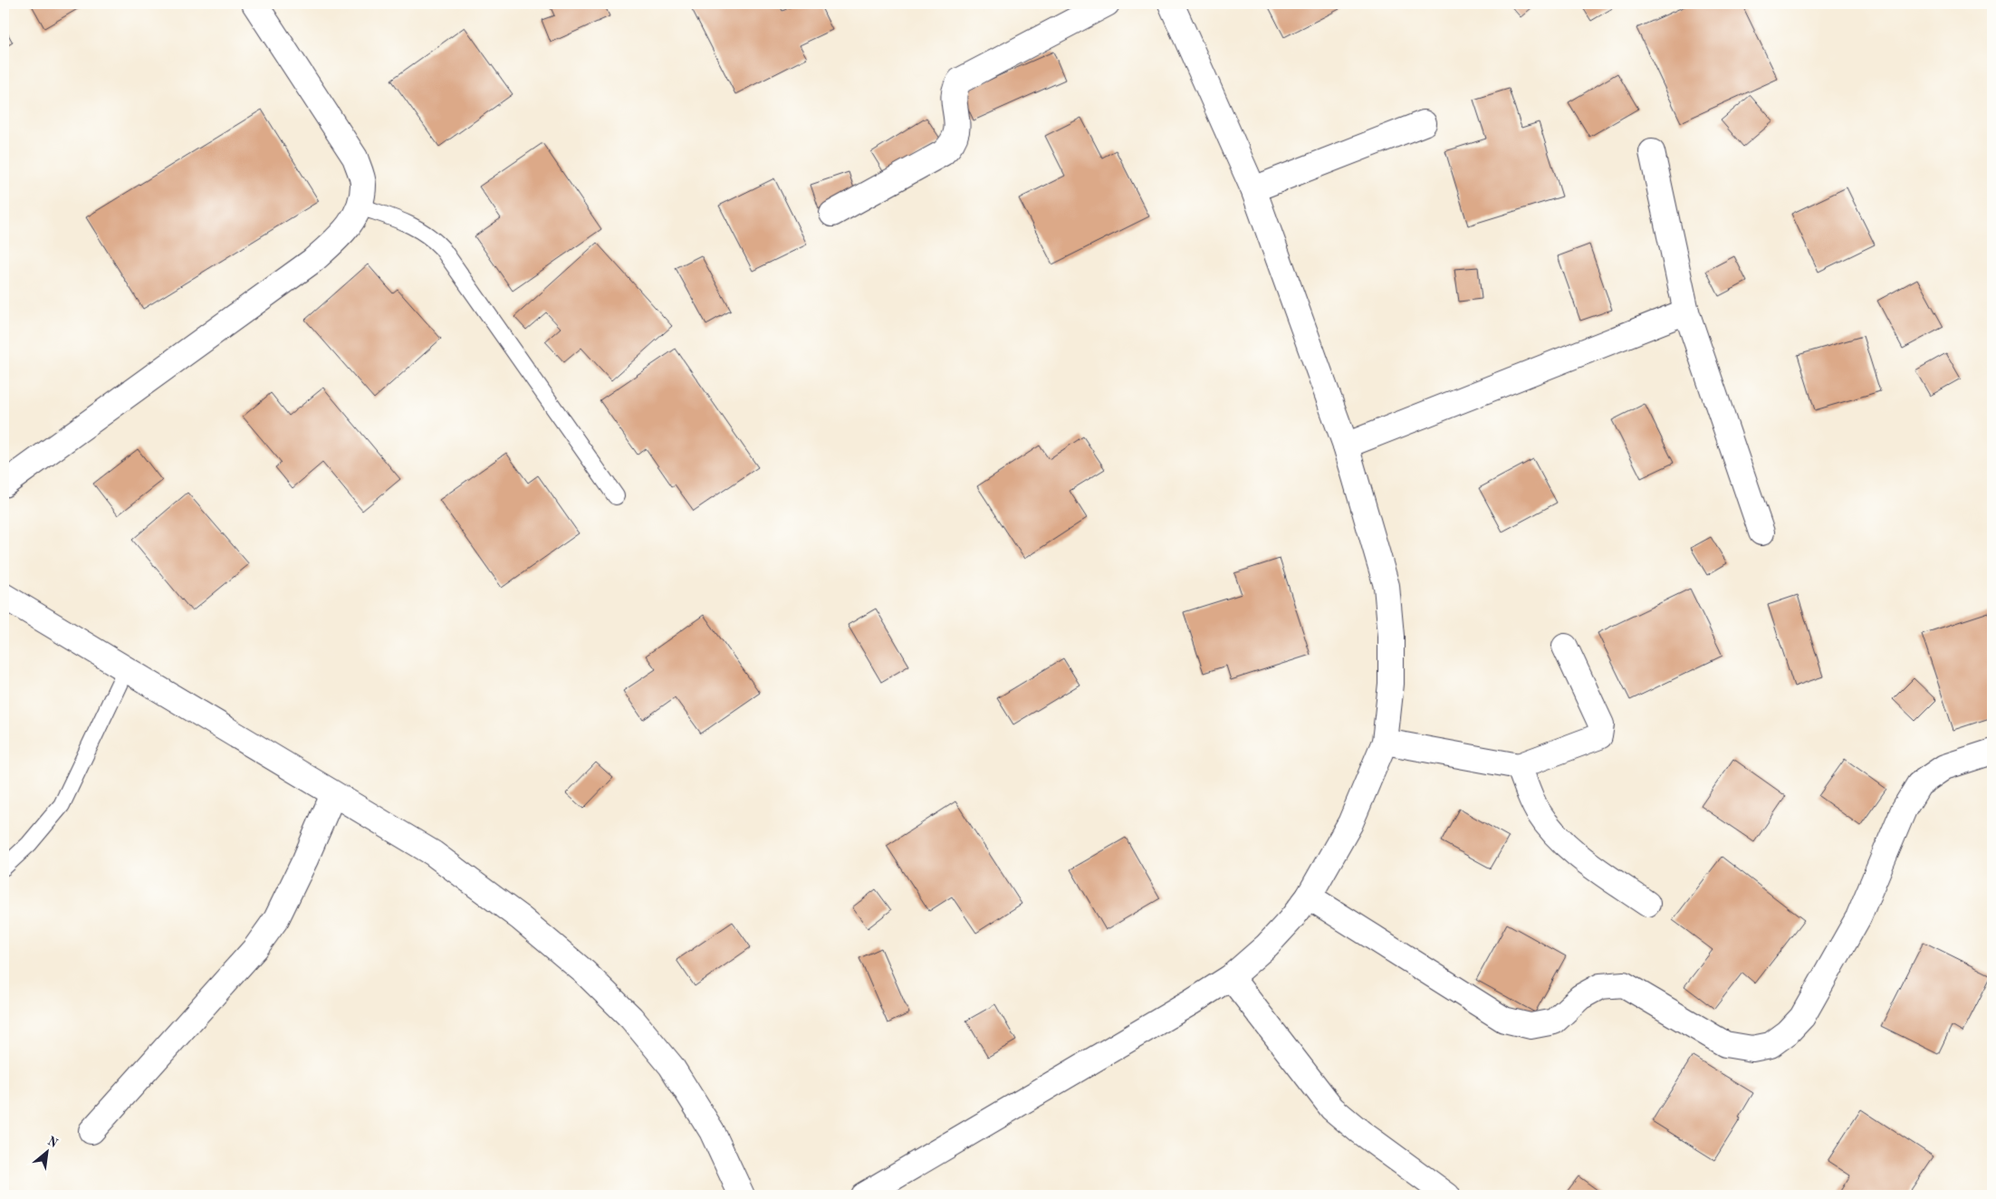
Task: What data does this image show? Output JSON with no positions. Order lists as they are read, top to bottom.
{
  "north": "top right"
}
